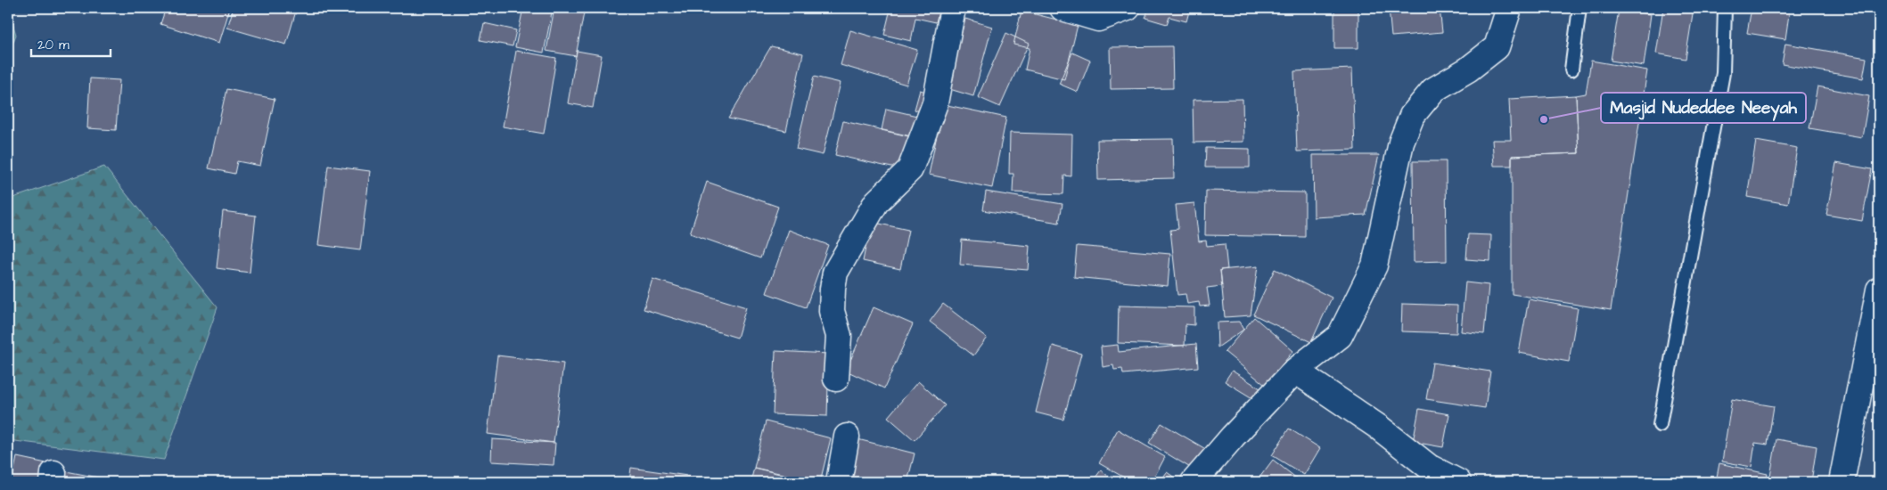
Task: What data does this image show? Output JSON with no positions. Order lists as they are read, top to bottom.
{
  "places": ["Masjid Nudeddee Neeyah"],
  "scale_bar": "20 m"
}
